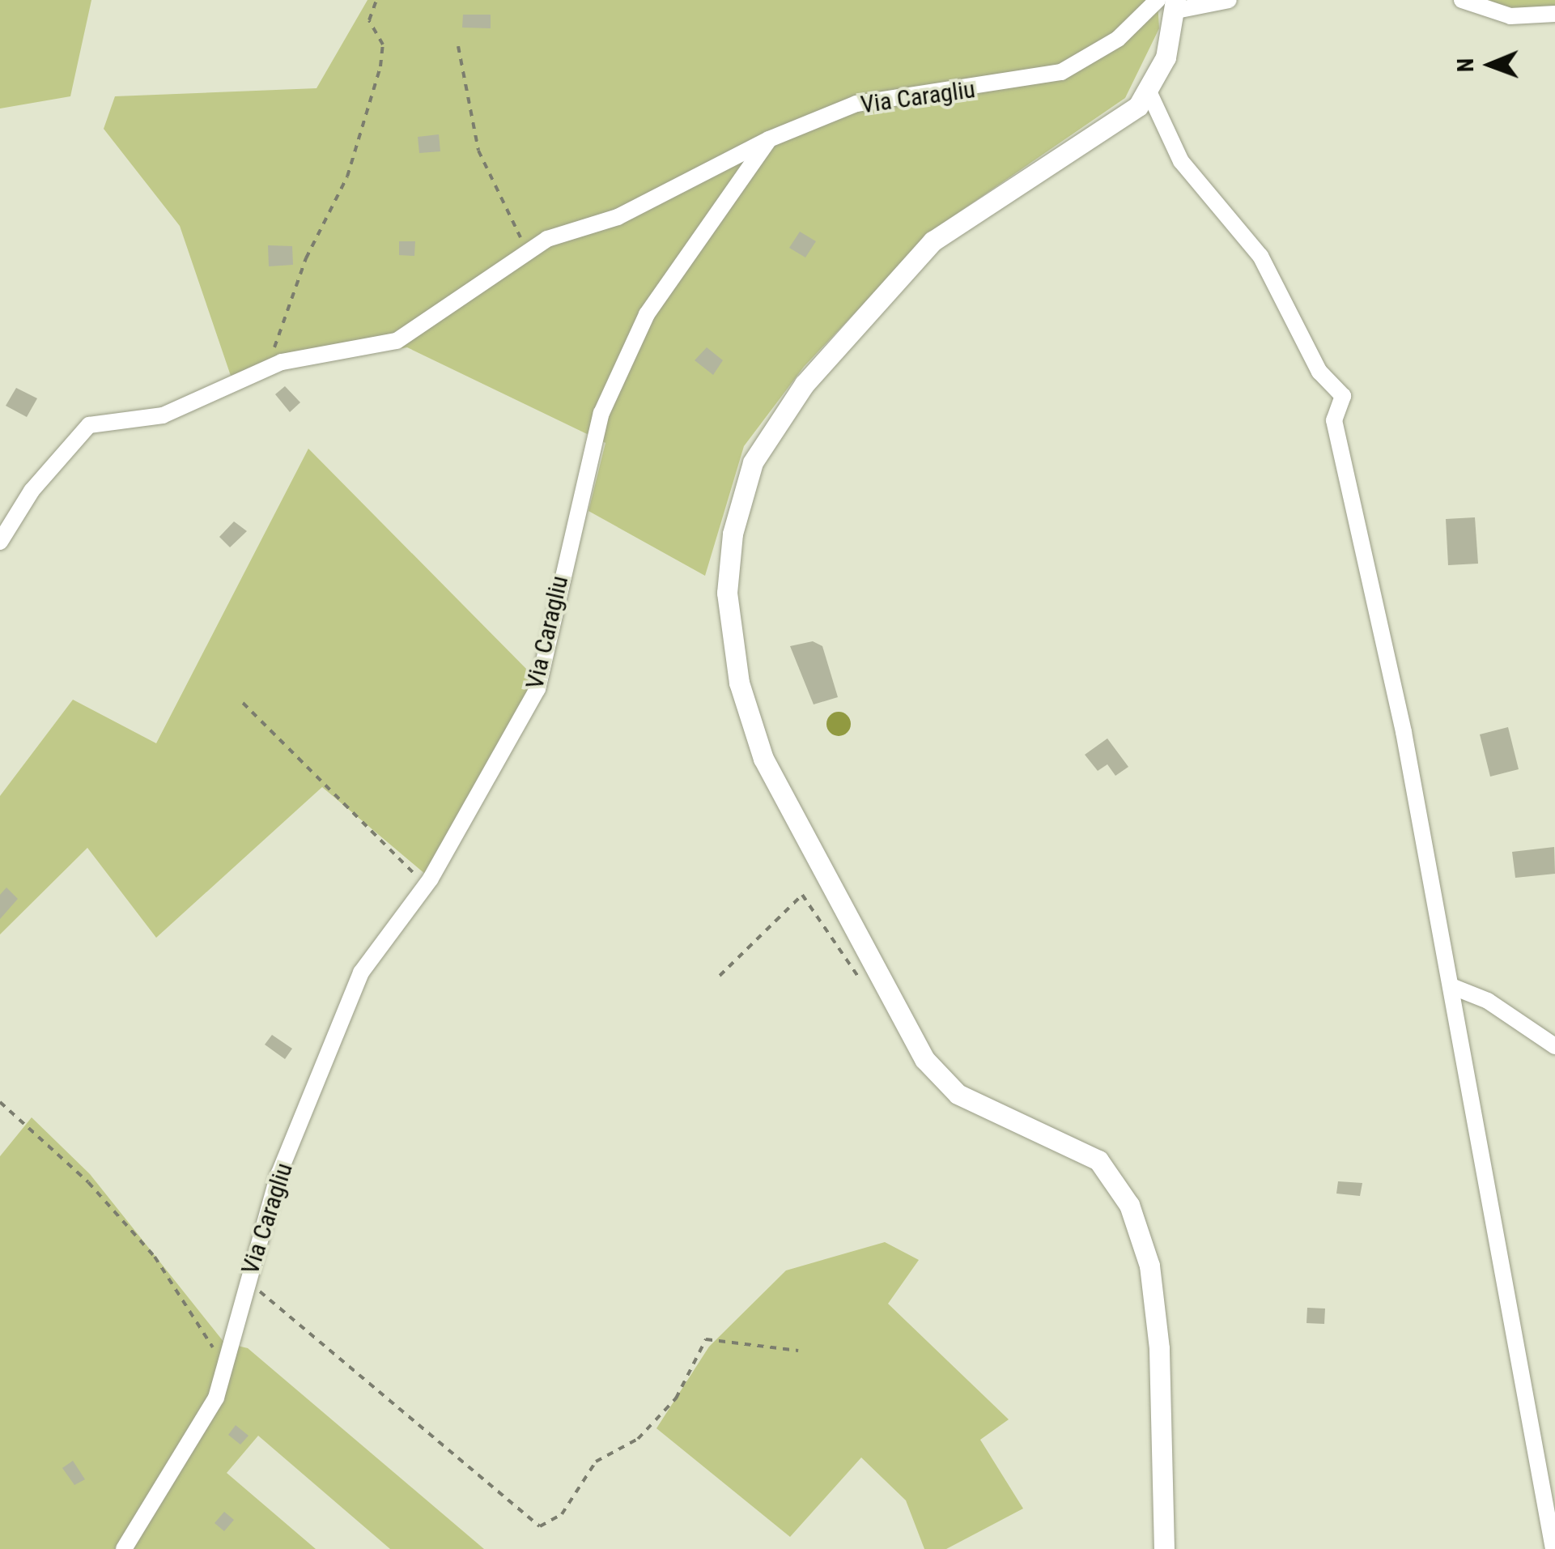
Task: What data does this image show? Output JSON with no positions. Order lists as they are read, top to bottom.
{
  "streets": {
    "street": ["Via Caragliu"]
  },
  "north": "left"
}
